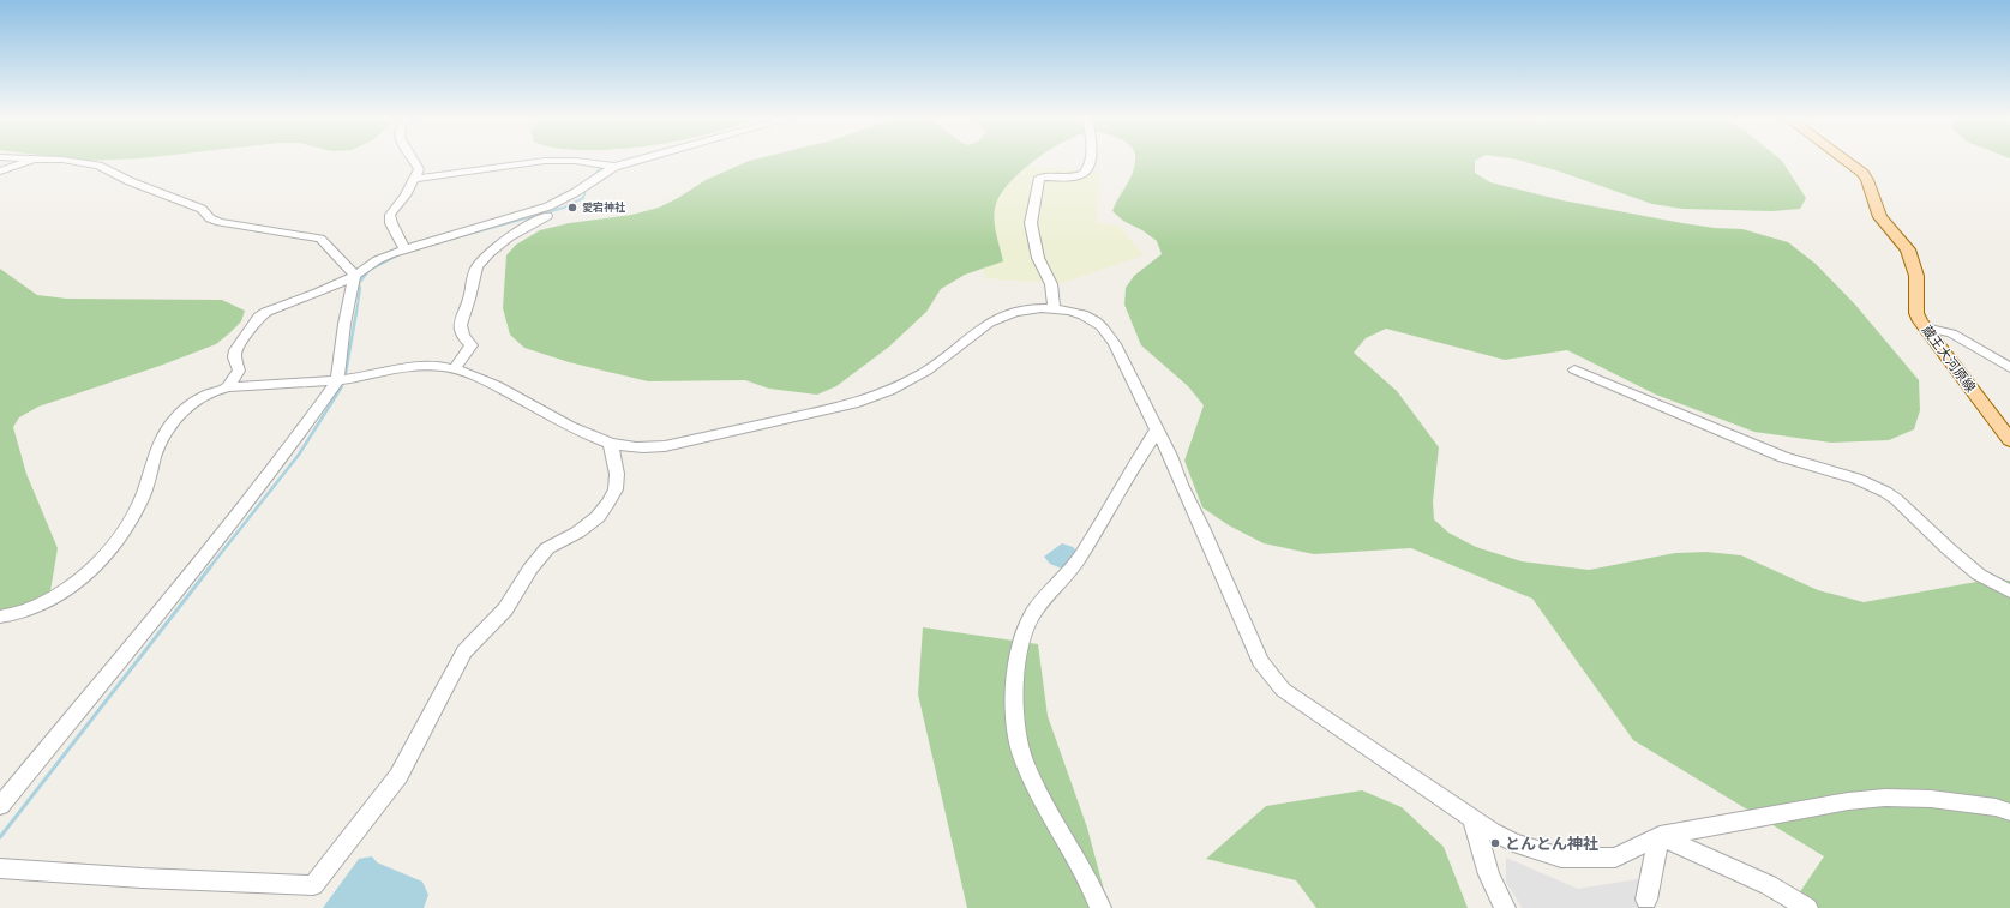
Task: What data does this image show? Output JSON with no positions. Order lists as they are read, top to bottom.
{
  "streets": {
    "main road": ["蔵王大河原線"]
  },
  "places": ["愛宕神社", "とんとん神社"]
}
